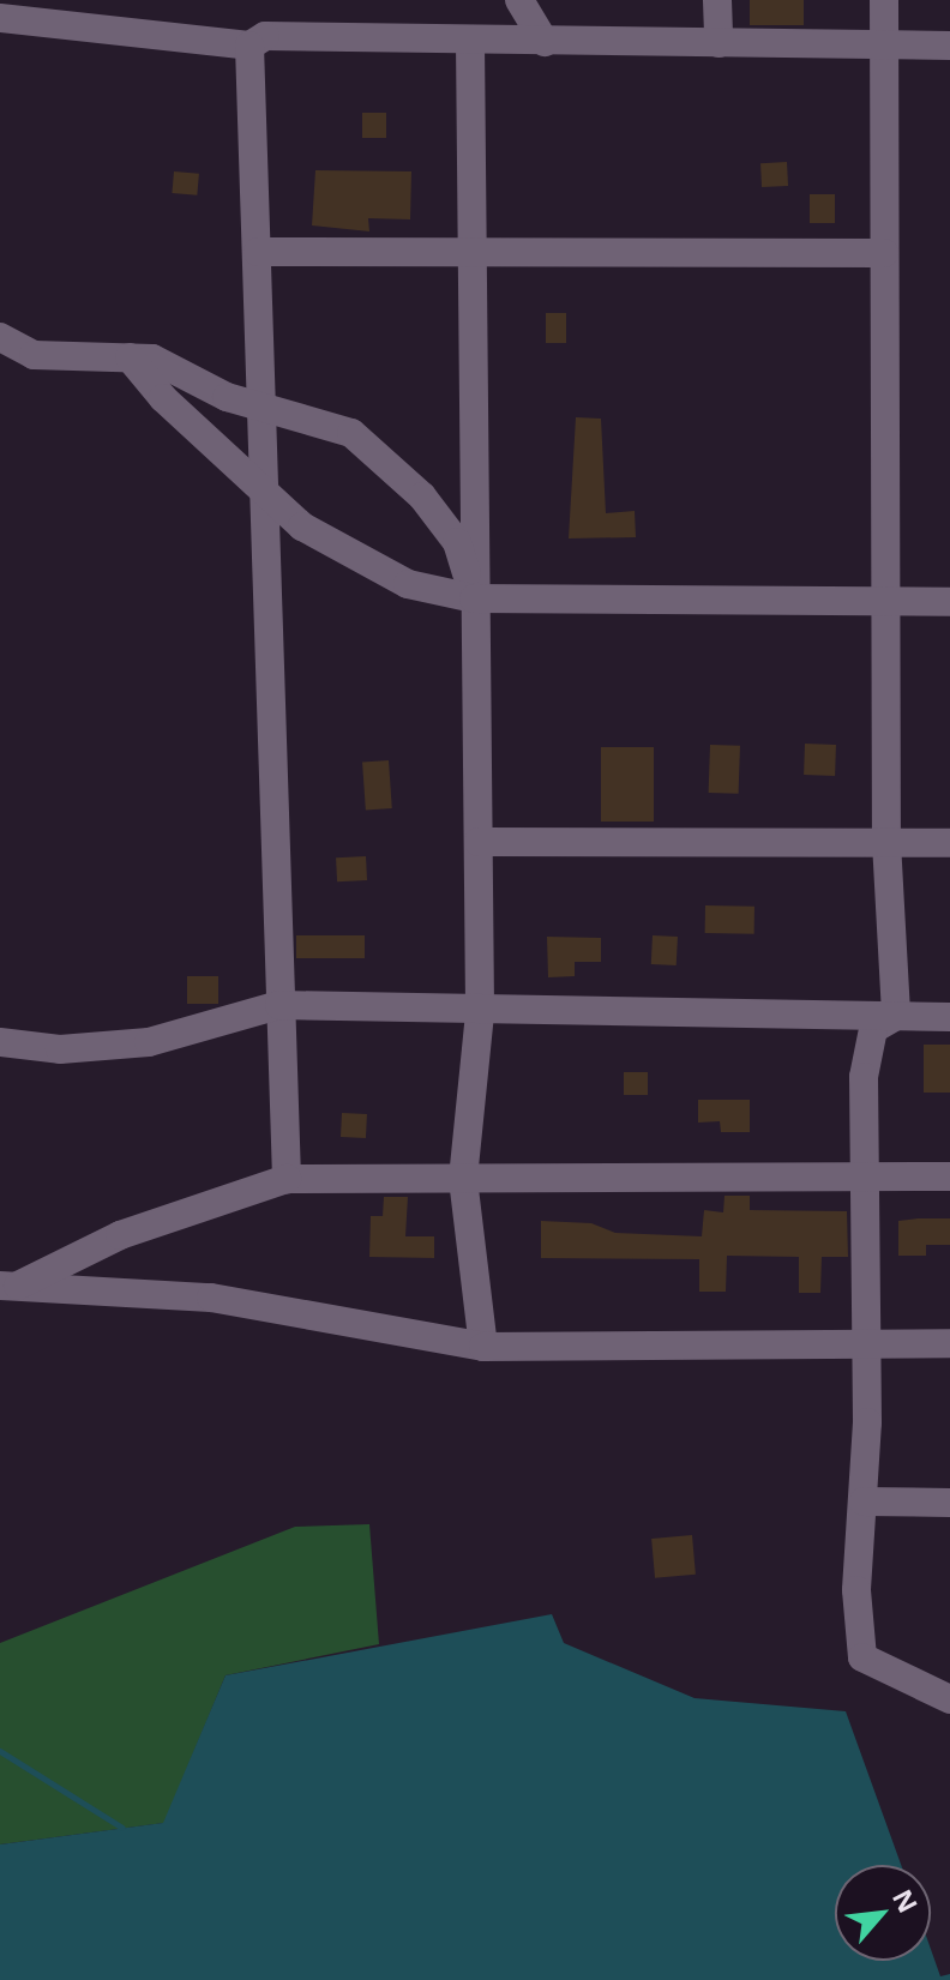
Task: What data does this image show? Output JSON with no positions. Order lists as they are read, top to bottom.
{
  "north": "top right"
}
